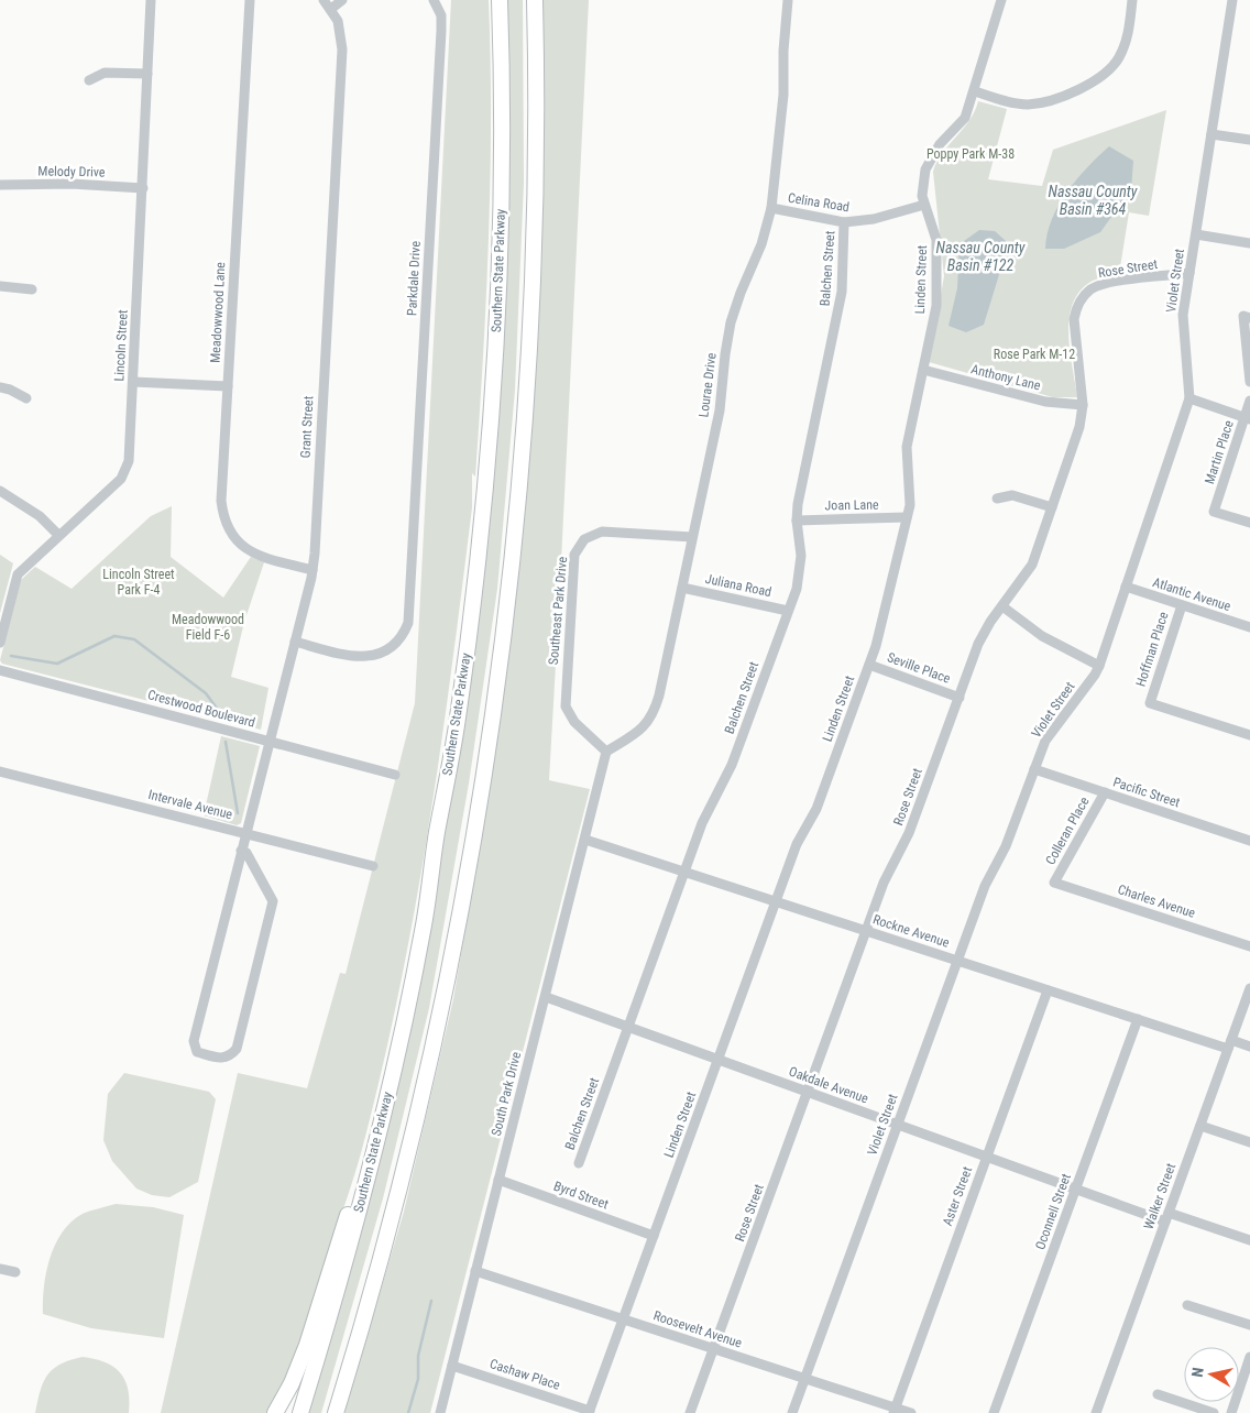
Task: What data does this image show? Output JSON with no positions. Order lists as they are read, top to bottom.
{
  "streets": {
    "highway": ["Southern State Parkway"],
    "street": [
      "Melody Drive",
      "Celina Road",
      "Balchen Street",
      "Rose Street",
      "Parkdale Drive",
      "Linden Street",
      "Violet Street",
      "Meadowwood Lane",
      "Lincoln Street",
      "Anthony Lane",
      "Lourae Drive",
      "Grant Street",
      "Martin Place",
      "Joan Lane",
      "Juliana Road",
      "Atlantic Avenue",
      "Southeast Park Drive",
      "Hoffman Place",
      "Seville Place",
      "Crestwood Boulevard",
      "Pacific Street",
      "Intervale Avenue",
      "Colleran Place",
      "Charles Avenue",
      "Rockne Avenue",
      "Oakdale Avenue",
      "South Park Drive",
      "Byrd Street",
      "Aster Street",
      "Walker Street",
      "Oconnell Street",
      "Roosevelt Avenue",
      "Cashaw Place"
    ]
  },
  "crossings": [
    ["Melody Drive", "Lincoln Street"],
    ["Celina Road", "Balchen Street"],
    ["Celina Road", "Linden Street"],
    ["Celina Road", "Lourae Drive"],
    ["Balchen Street", "Joan Lane"],
    ["Balchen Street", "Juliana Road"],
    ["Balchen Street", "Rockne Avenue"],
    ["Balchen Street", "Oakdale Avenue"],
    ["Rose Street", "Violet Street"],
    ["Rose Street", "Anthony Lane"],
    ["Rose Street", "Seville Place"],
    ["Rose Street", "Rockne Avenue"],
    ["Rose Street", "Oakdale Avenue"],
    ["Rose Street", "Roosevelt Avenue"],
    ["Parkdale Drive", "Grant Street"],
    ["Linden Street", "Anthony Lane"],
    ["Linden Street", "Joan Lane"],
    ["Linden Street", "Seville Place"],
    ["Linden Street", "Rockne Avenue"],
    ["Linden Street", "Oakdale Avenue"],
    ["Linden Street", "Byrd Street"],
    ["Linden Street", "Roosevelt Avenue"],
    ["Linden Street", "Cashaw Place"],
    ["Violet Street", "Atlantic Avenue"],
    ["Violet Street", "Pacific Street"],
    ["Violet Street", "Rockne Avenue"],
    ["Violet Street", "Oakdale Avenue"],
    ["Violet Street", "Roosevelt Avenue"],
    ["Meadowwood Lane", "Grant Street"],
    ["Lourae Drive", "Juliana Road"],
    ["Lourae Drive", "Southeast Park Drive"],
    ["Lourae Drive", "South Park Drive"],
    ["Grant Street", "Crestwood Boulevard"],
    ["Grant Street", "Intervale Avenue"],
    ["Atlantic Avenue", "Hoffman Place"],
    ["Southeast Park Drive", "South Park Drive"],
    ["Pacific Street", "Colleran Place"],
    ["Colleran Place", "Charles Avenue"],
    ["Rockne Avenue", "South Park Drive"],
    ["Rockne Avenue", "Aster Street"],
    ["Rockne Avenue", "Walker Street"],
    ["Rockne Avenue", "Oconnell Street"],
    ["Oakdale Avenue", "South Park Drive"],
    ["Oakdale Avenue", "Aster Street"],
    ["Oakdale Avenue", "Walker Street"],
    ["Oakdale Avenue", "Oconnell Street"],
    ["South Park Drive", "Byrd Street"],
    ["South Park Drive", "Roosevelt Avenue"],
    ["South Park Drive", "Cashaw Place"],
    ["Aster Street", "Roosevelt Avenue"]
  ],
  "water": ["Nassau County Basin #364", "Nassau County Basin #122"],
  "parks": [
    "Poppy Park M-38",
    "Rose Park M-12",
    "Lincoln Street Park F-4",
    "Meadowwood Field F-6"
  ],
  "north": "left"
}
